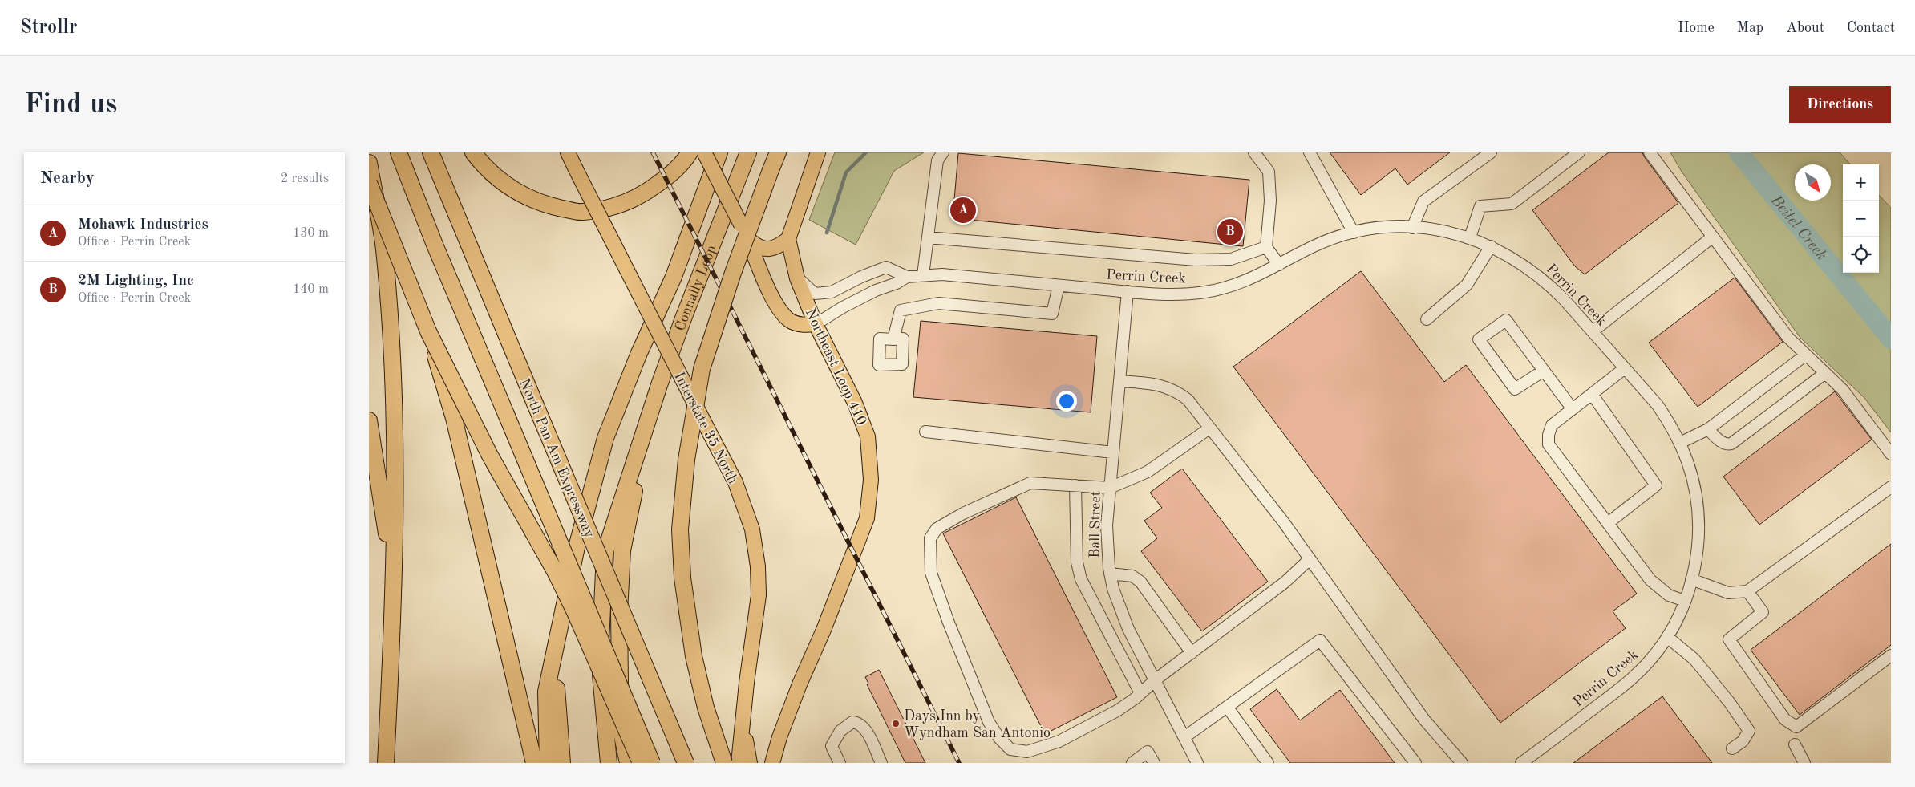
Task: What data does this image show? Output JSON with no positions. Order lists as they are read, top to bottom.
{
  "streets": {
    "highway": ["Connally Loop", "North Pan Am Expressway"],
    "main road": ["Northeast Loop 410", "Interstate 35 North"],
    "street": ["Perrin Creek", "Ball Street"]
  },
  "crossings": [
    ["Perrin Creek", "Northeast Loop 410"],
    ["Perrin Creek", "Ball Street"]
  ],
  "water": ["Beitel Creek"],
  "places": ["Days Inn by Wyndham San Antonio"],
  "north": "bottom right",
  "page": {
    "header": "Strollr",
    "nav": [
      "Home",
      "Map",
      "About",
      "Contact"
    ],
    "buttons": "Directions",
    "title": "Find us",
    "heading": ["Nearby", "2 results"],
    "map_buttons": ["+", "−"],
    "pins": ["A", "B"],
    "list": [
      {
        "mark": "A",
        "name": "Mohawk Industries",
        "note": "Office · Perrin Creek",
        "value": "130 m"
      },
      {
        "mark": "B",
        "name": "2M Lighting, Inc",
        "note": "Office · Perrin Creek",
        "value": "140 m"
      }
    ]
  }
}
